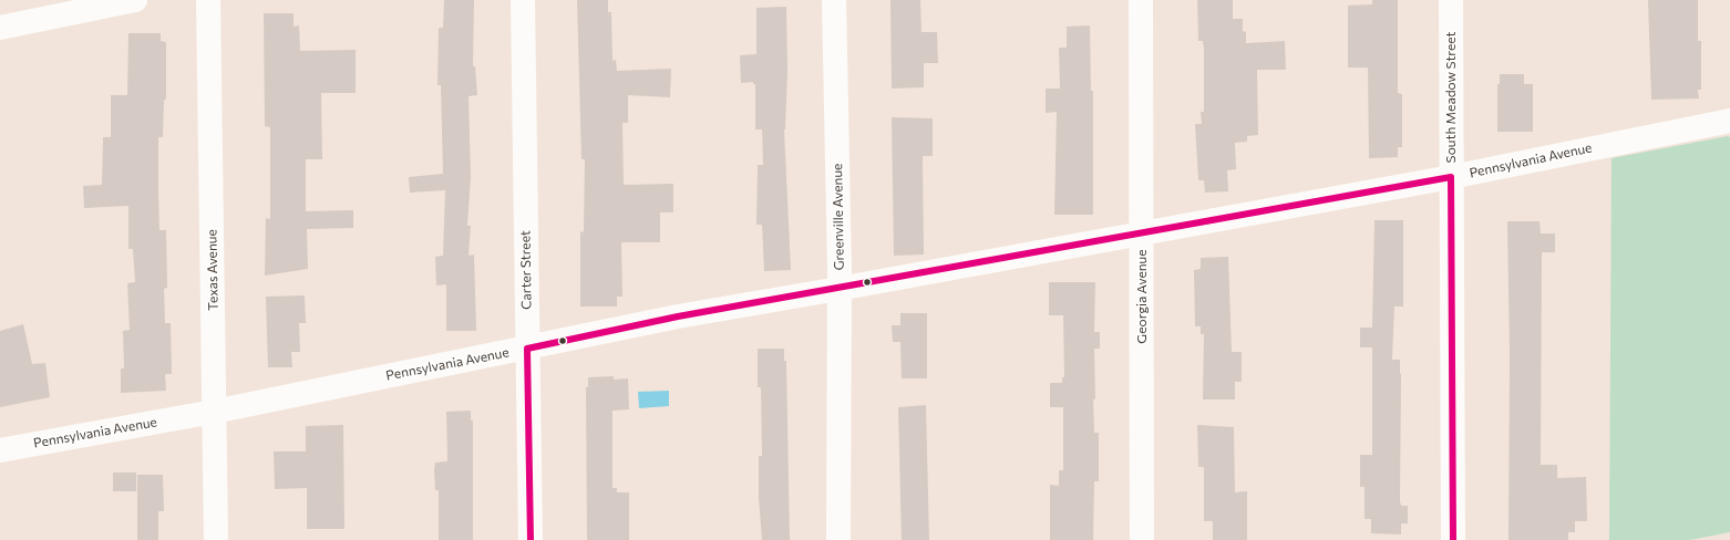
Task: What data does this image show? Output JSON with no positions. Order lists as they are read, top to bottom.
{
  "streets": {
    "street": [
      "South Meadow Street",
      "Pennsylvania Avenue",
      "Greenville Avenue",
      "Texas Avenue",
      "Carter Street",
      "Georgia Avenue"
    ]
  },
  "crossings": [
    ["South Meadow Street", "Pennsylvania Avenue"],
    ["Pennsylvania Avenue", "Greenville Avenue"],
    ["Pennsylvania Avenue", "Texas Avenue"],
    ["Pennsylvania Avenue", "Carter Street"],
    ["Pennsylvania Avenue", "Georgia Avenue"]
  ]
}
